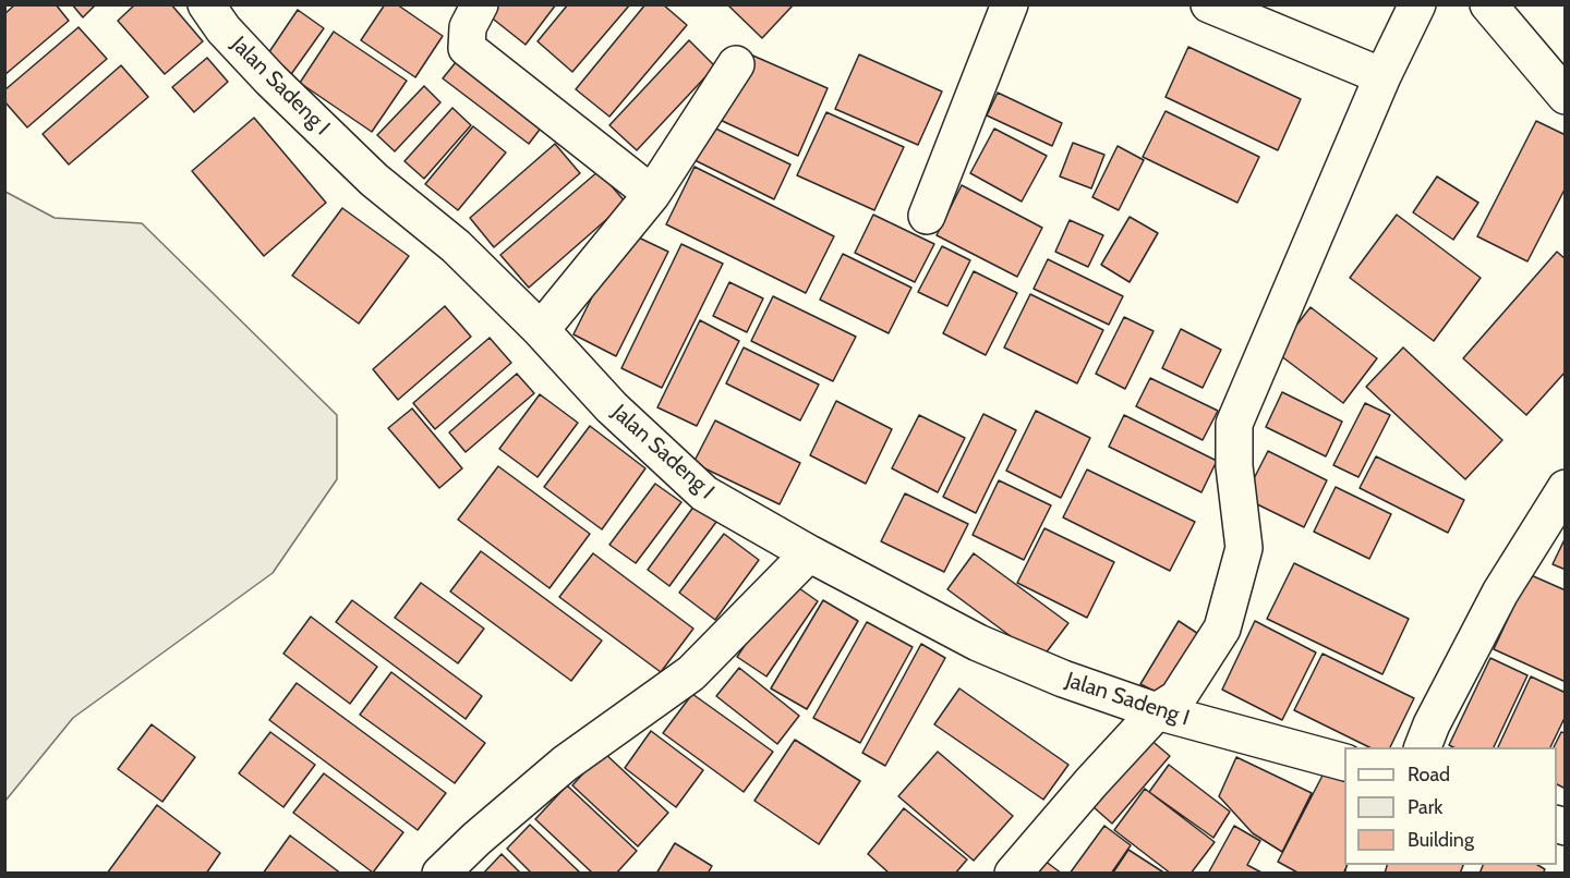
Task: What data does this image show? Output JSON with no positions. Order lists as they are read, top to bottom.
{
  "streets": {
    "street": ["Jalan Sadeng I"]
  },
  "legend": ["Road", "Park", "Building"]
}
